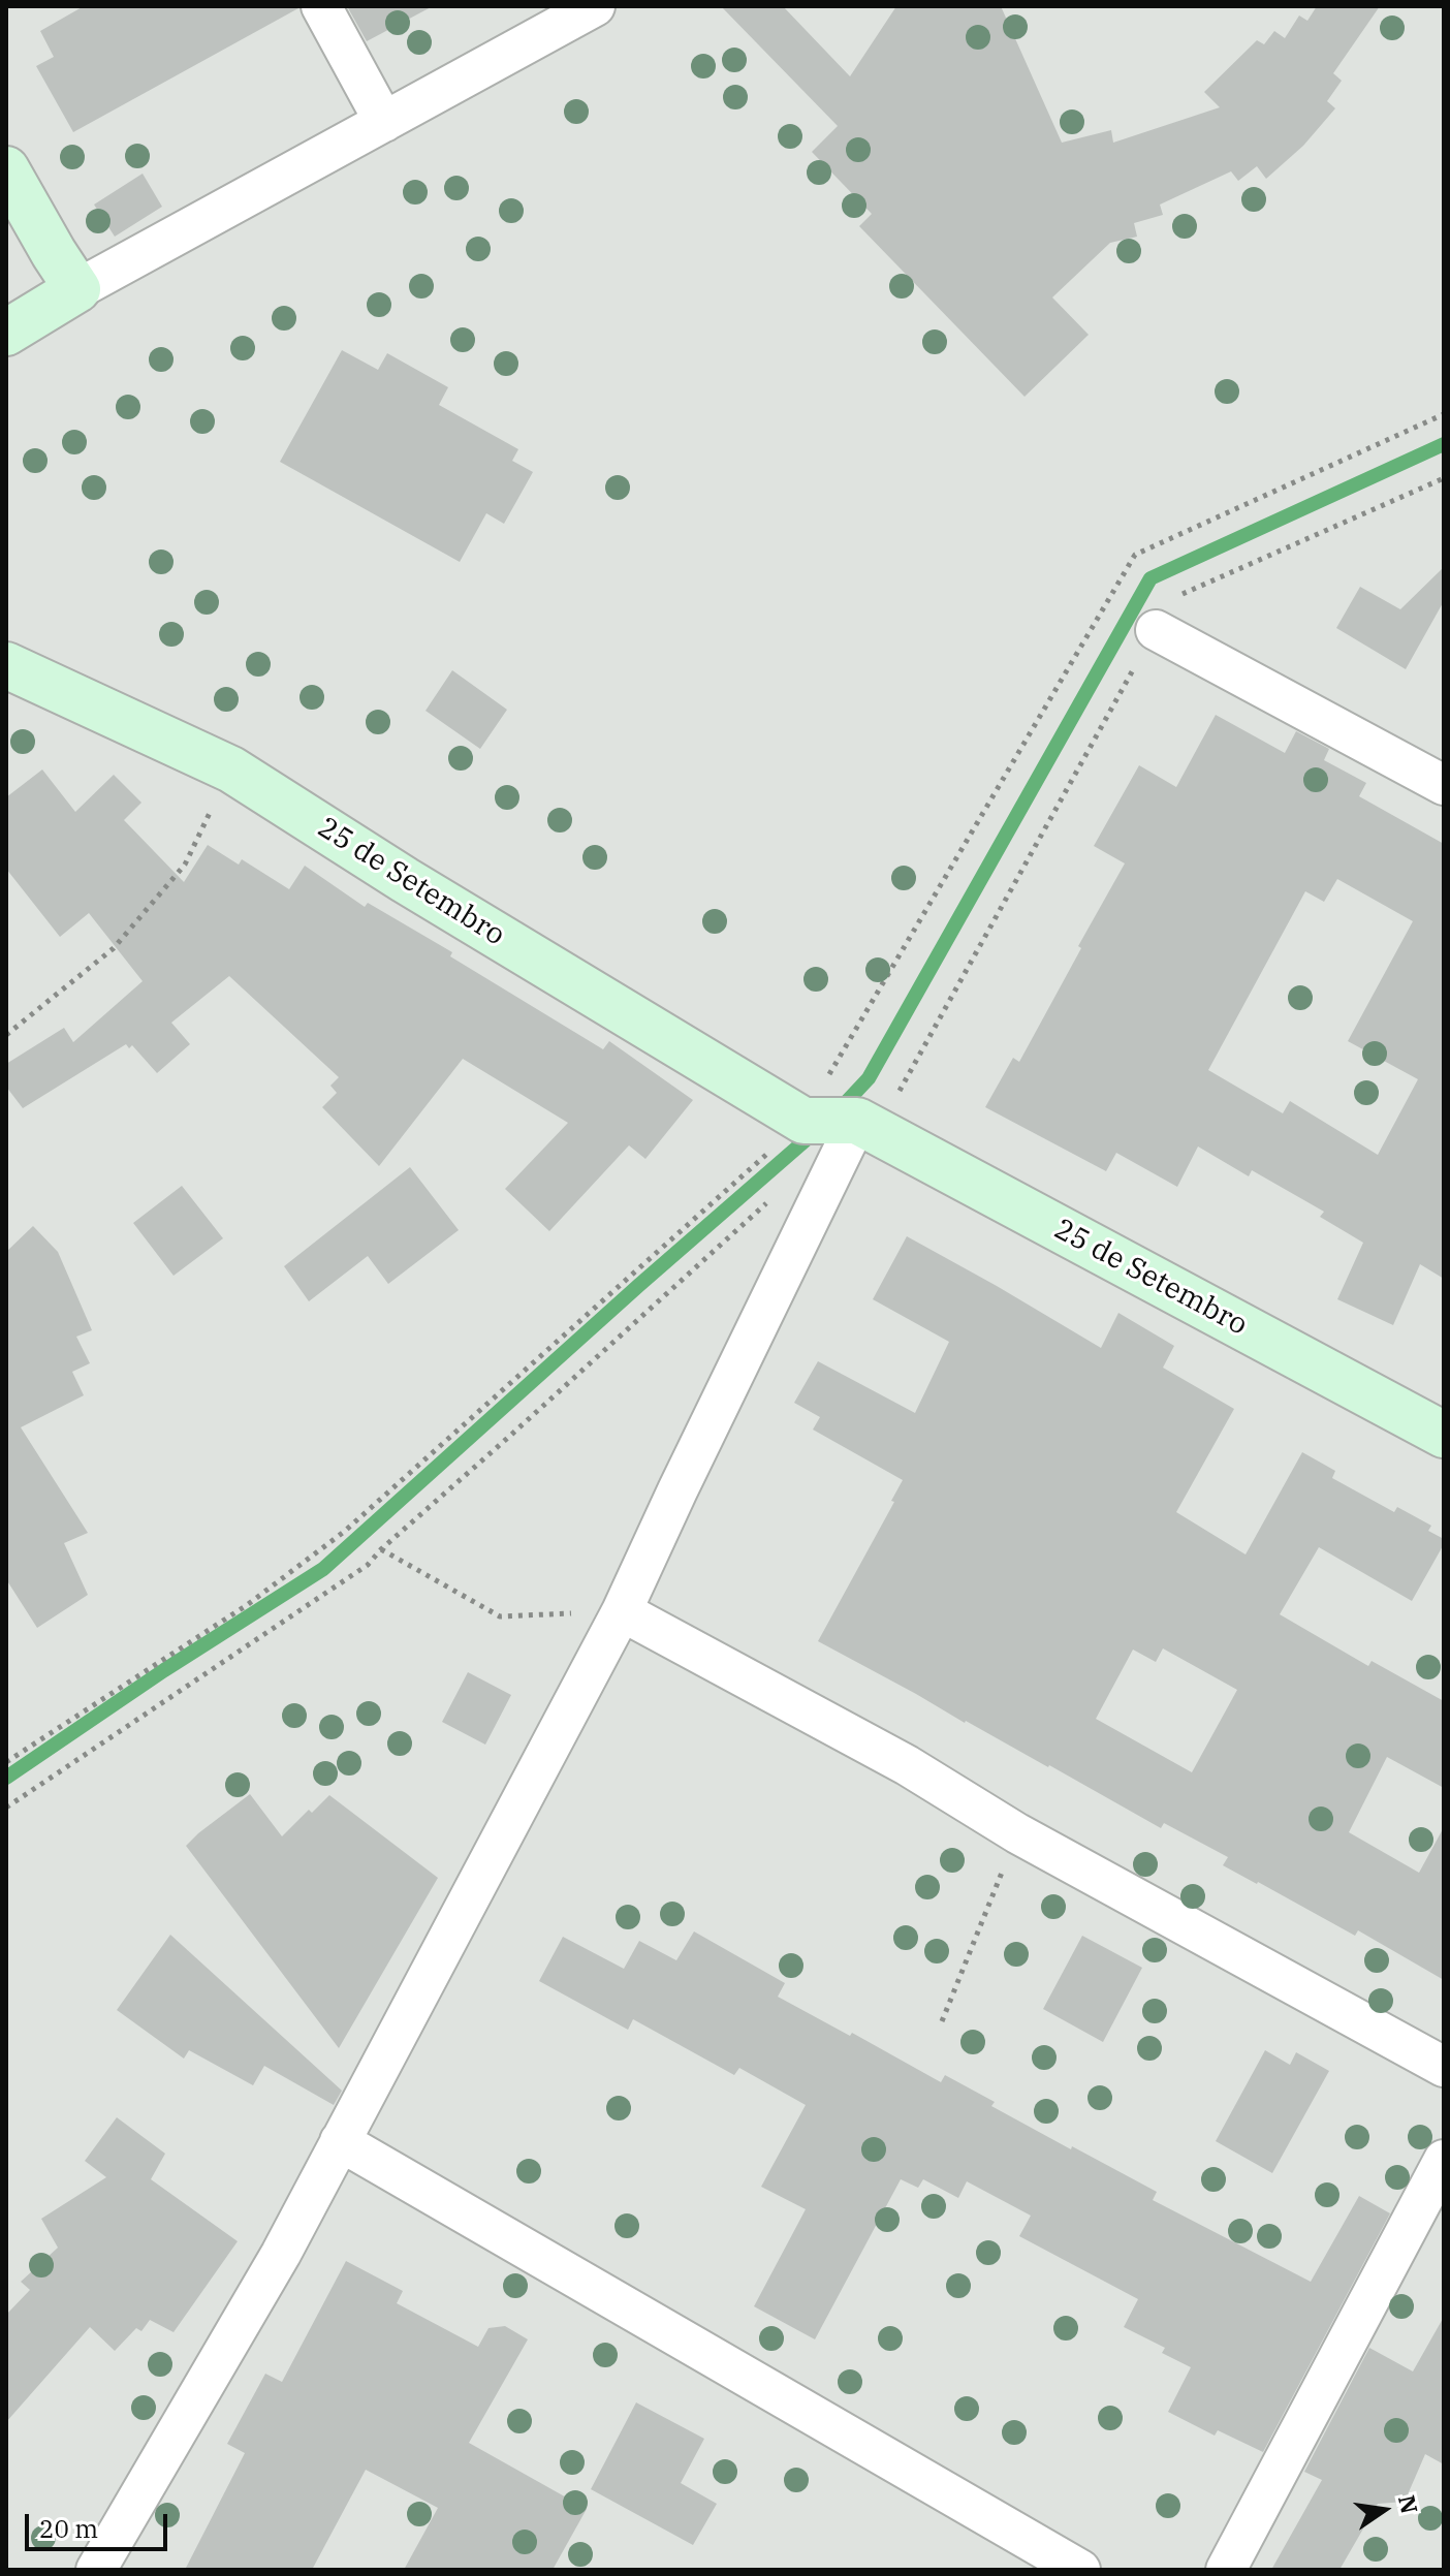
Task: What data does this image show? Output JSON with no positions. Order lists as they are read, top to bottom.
{
  "streets": {
    "street": ["25 de Setembro"]
  },
  "scale_bar": "20 m",
  "north": "right"
}
